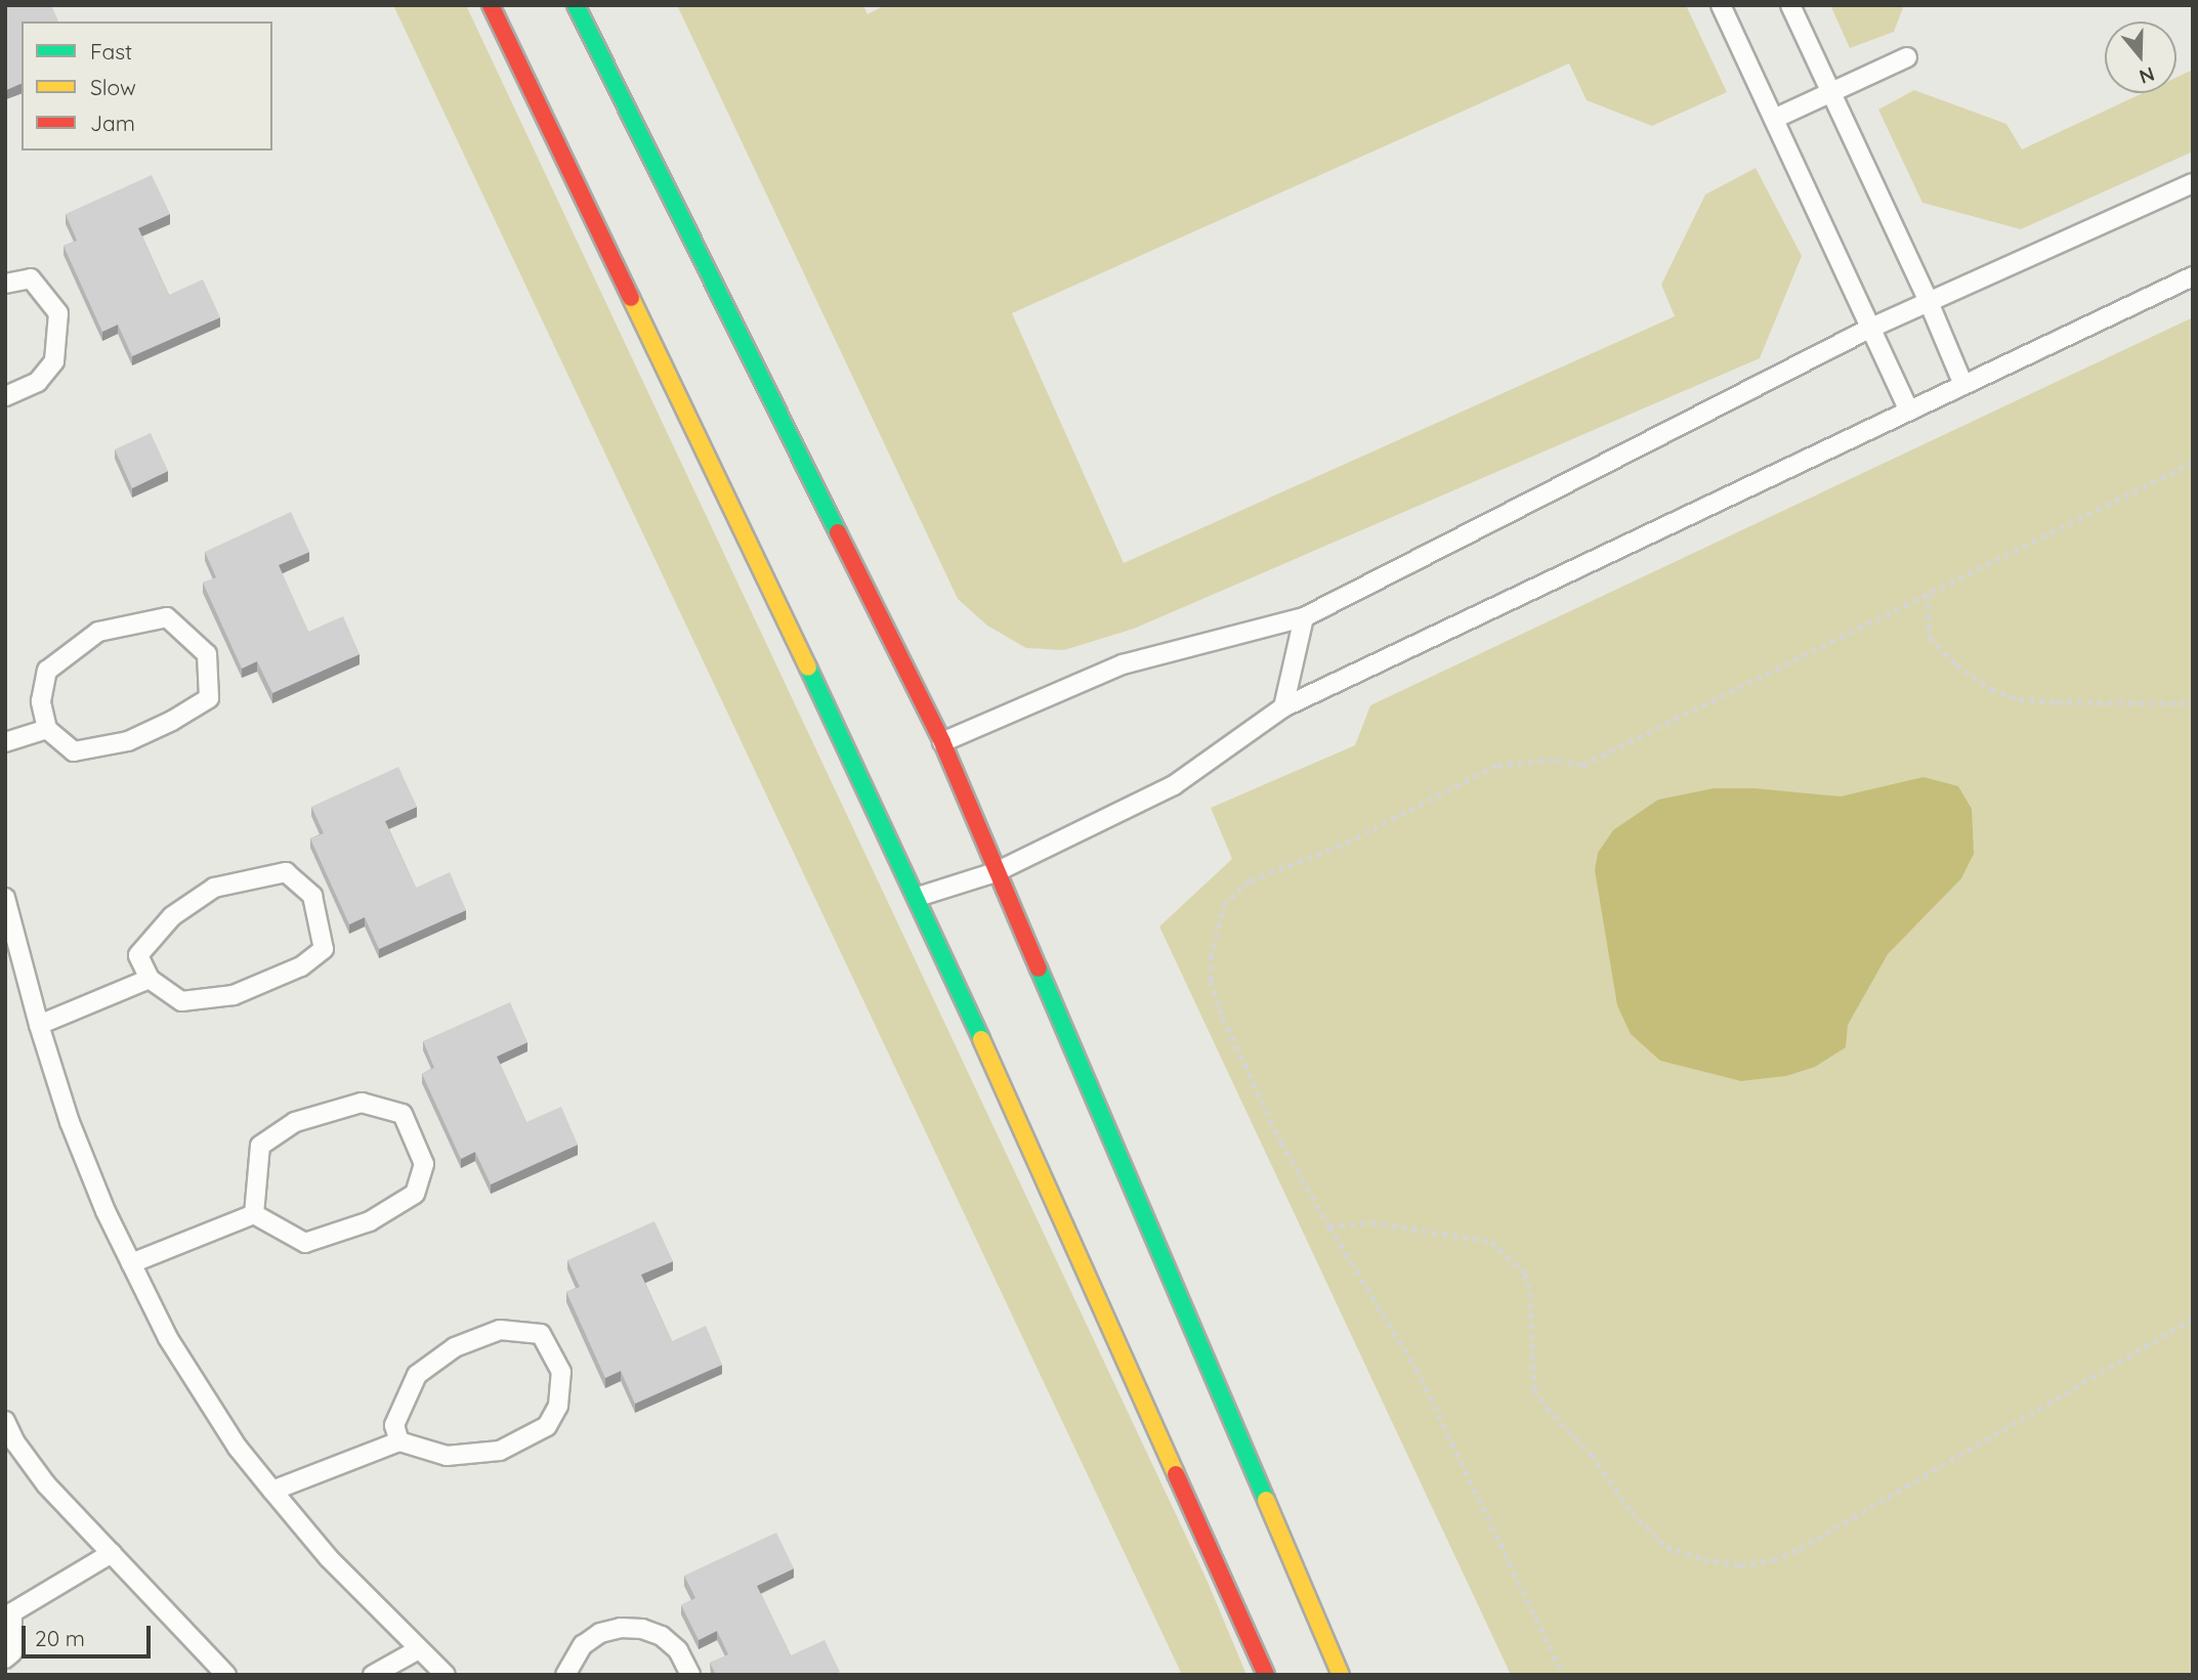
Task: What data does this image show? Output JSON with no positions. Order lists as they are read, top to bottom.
{
  "legend": ["Fast", "Slow", "Jam"],
  "scale_bar": "20 m",
  "north": "bottom"
}
